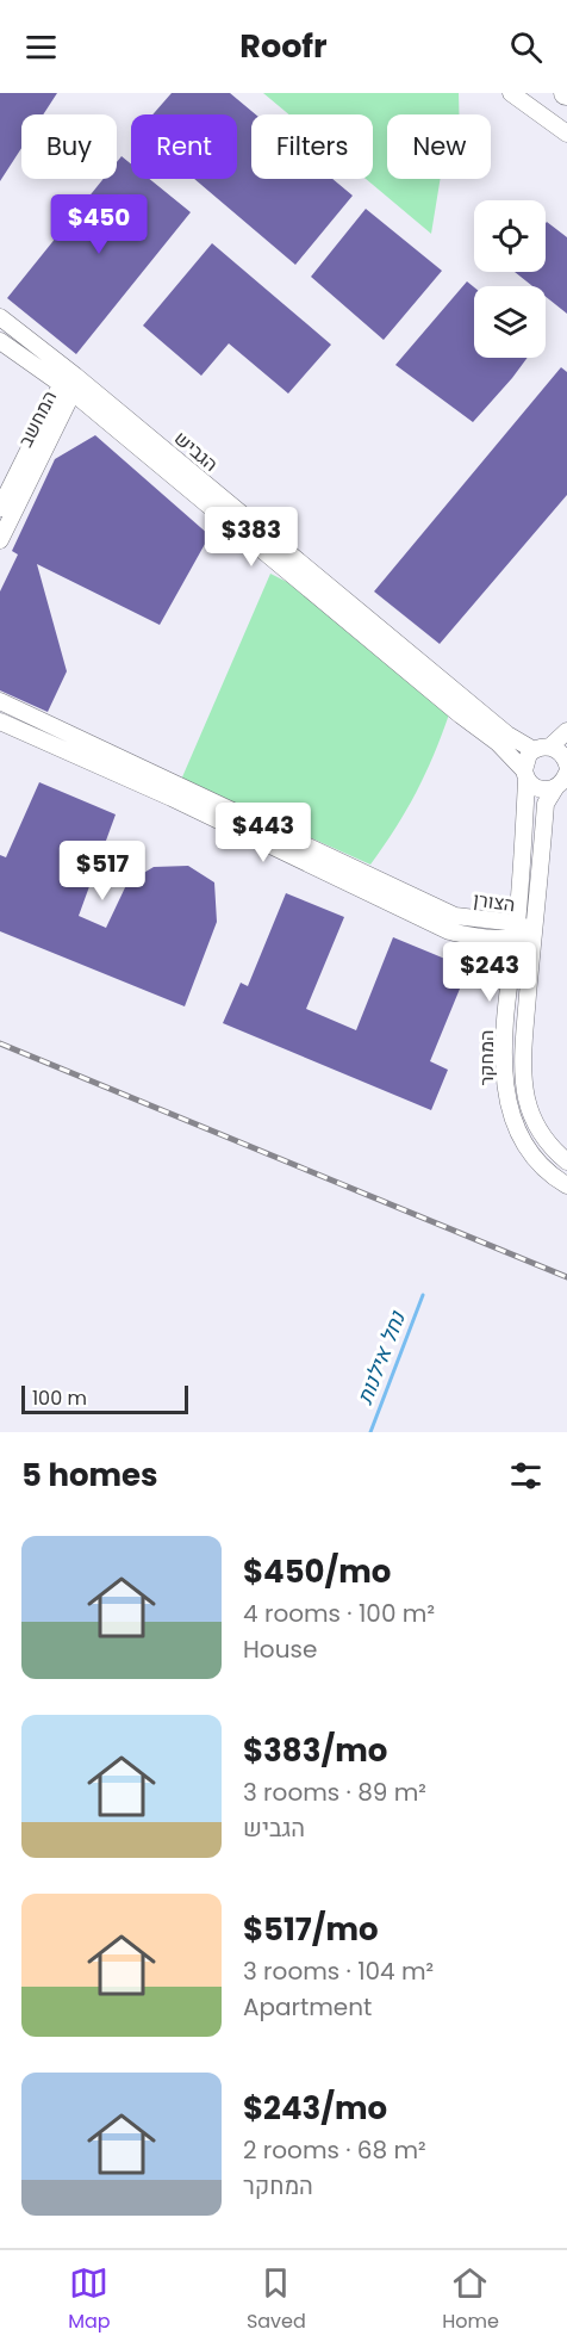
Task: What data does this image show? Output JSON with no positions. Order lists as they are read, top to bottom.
{
  "streets": {
    "street": [
      "המחשב",
      "הגביש",
      "הצורן",
      "המחקר"
    ]
  },
  "crossings": [
    ["המחשב", "הגביש"],
    ["הגביש", "המחקר"],
    ["הצורן", "המחקר"]
  ],
  "water": ["נחל אילנות"],
  "scale_bar": "100 m",
  "page": {
    "header": "Roofr",
    "chip": [
      "Buy",
      "Rent",
      "Filters",
      "New"
    ],
    "price": [
      "$450",
      "$383",
      "$443",
      "$517",
      "$243"
    ],
    "scale": "100 m",
    "heading": "5 homes",
    "list": [
      {
        "name": "$450/mo",
        "note": "4 rooms · 100 m² · House"
      },
      {
        "name": "$383/mo",
        "note": "3 rooms · 89 m² · הגביש"
      },
      {
        "name": "$517/mo",
        "note": "3 rooms · 104 m² · Apartment"
      },
      {
        "name": "$243/mo",
        "note": "2 rooms · 68 m² · המחקר"
      }
    ],
    "tabs": ["Map", "Saved", "Home"]
  }
}
